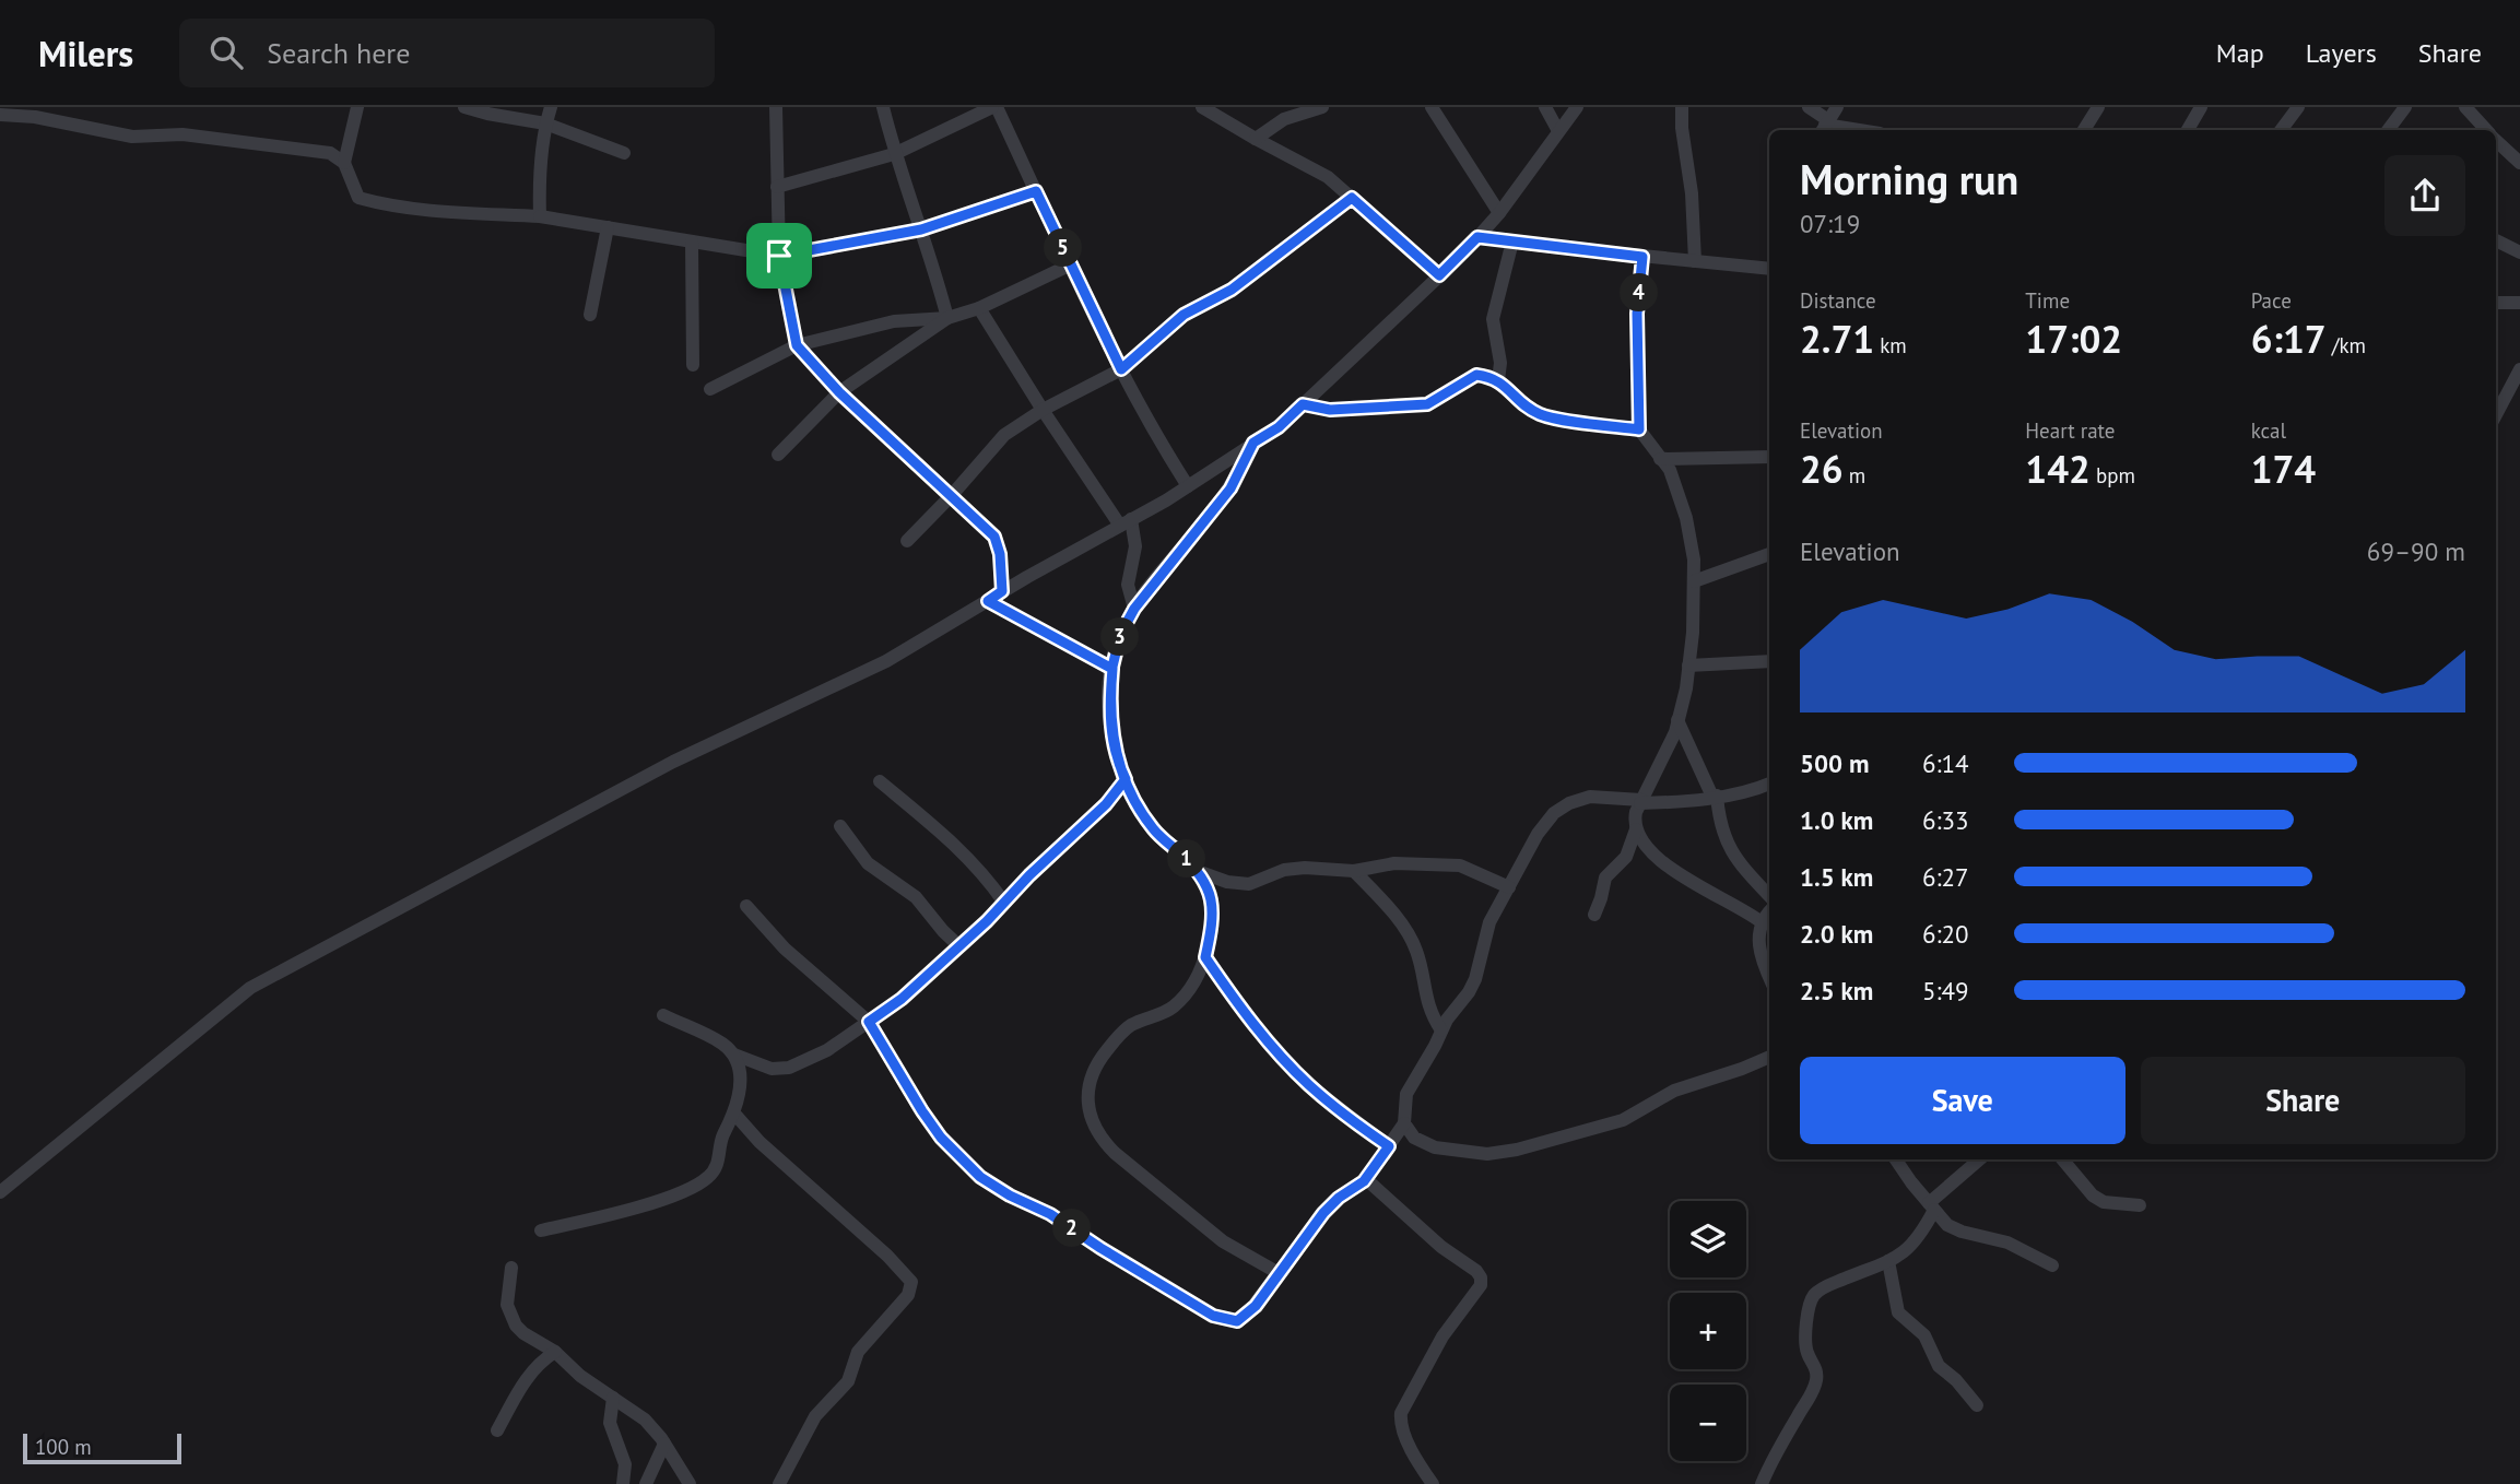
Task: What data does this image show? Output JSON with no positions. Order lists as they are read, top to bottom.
{
  "scale_bar": "100 m",
  "page": {
    "header": "Milers",
    "search": "Search here",
    "nav": ["Map", "Layers", "Share"],
    "heading": ["Morning run", "07:19"],
    "pins": [
      "5",
      "4",
      "3",
      "1",
      "2"
    ],
    "stats": [
      ["Distance", "2.71 km"],
      ["Time", "17:02"],
      ["Pace", "6:17 /km"],
      ["Elevation", "26 m"],
      ["Heart rate", "142 bpm"],
      ["kcal", "174"]
    ],
    "chart": ["Elevation", "69–90 m"],
    "list": [
      {
        "name": "500 m",
        "note": "6:14"
      },
      {
        "name": "1.0 km",
        "note": "6:33"
      },
      {
        "name": "1.5 km",
        "note": "6:27"
      },
      {
        "name": "2.0 km",
        "note": "6:20"
      },
      {
        "name": "2.5 km",
        "note": "5:49"
      }
    ],
    "buttons": ["Save", "Share"],
    "map_buttons": ["+", "−"],
    "scale": "100 m"
  }
}
